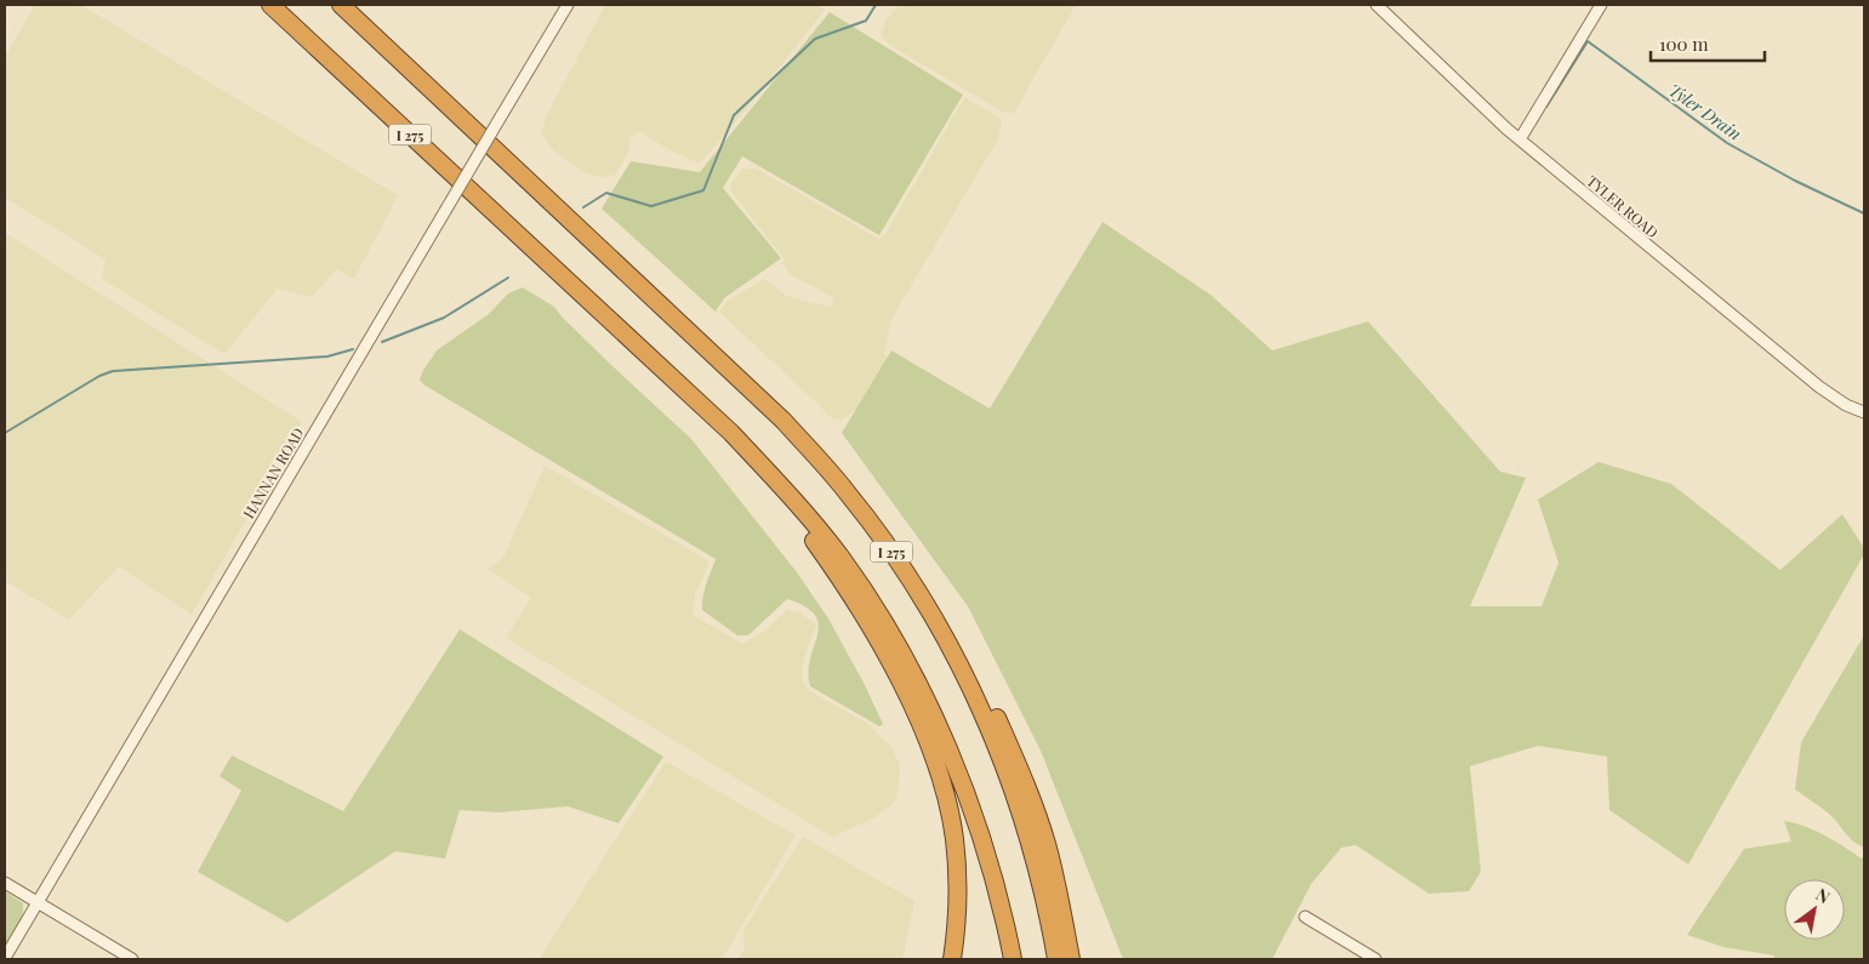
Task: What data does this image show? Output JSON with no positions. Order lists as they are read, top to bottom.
{
  "streets": {
    "highway": ["I 275"],
    "street": ["TYLER ROAD", "HANNAN ROAD"]
  },
  "water": ["Tyler Drain"],
  "scale_bar": "100 m",
  "north": "top right"
}
